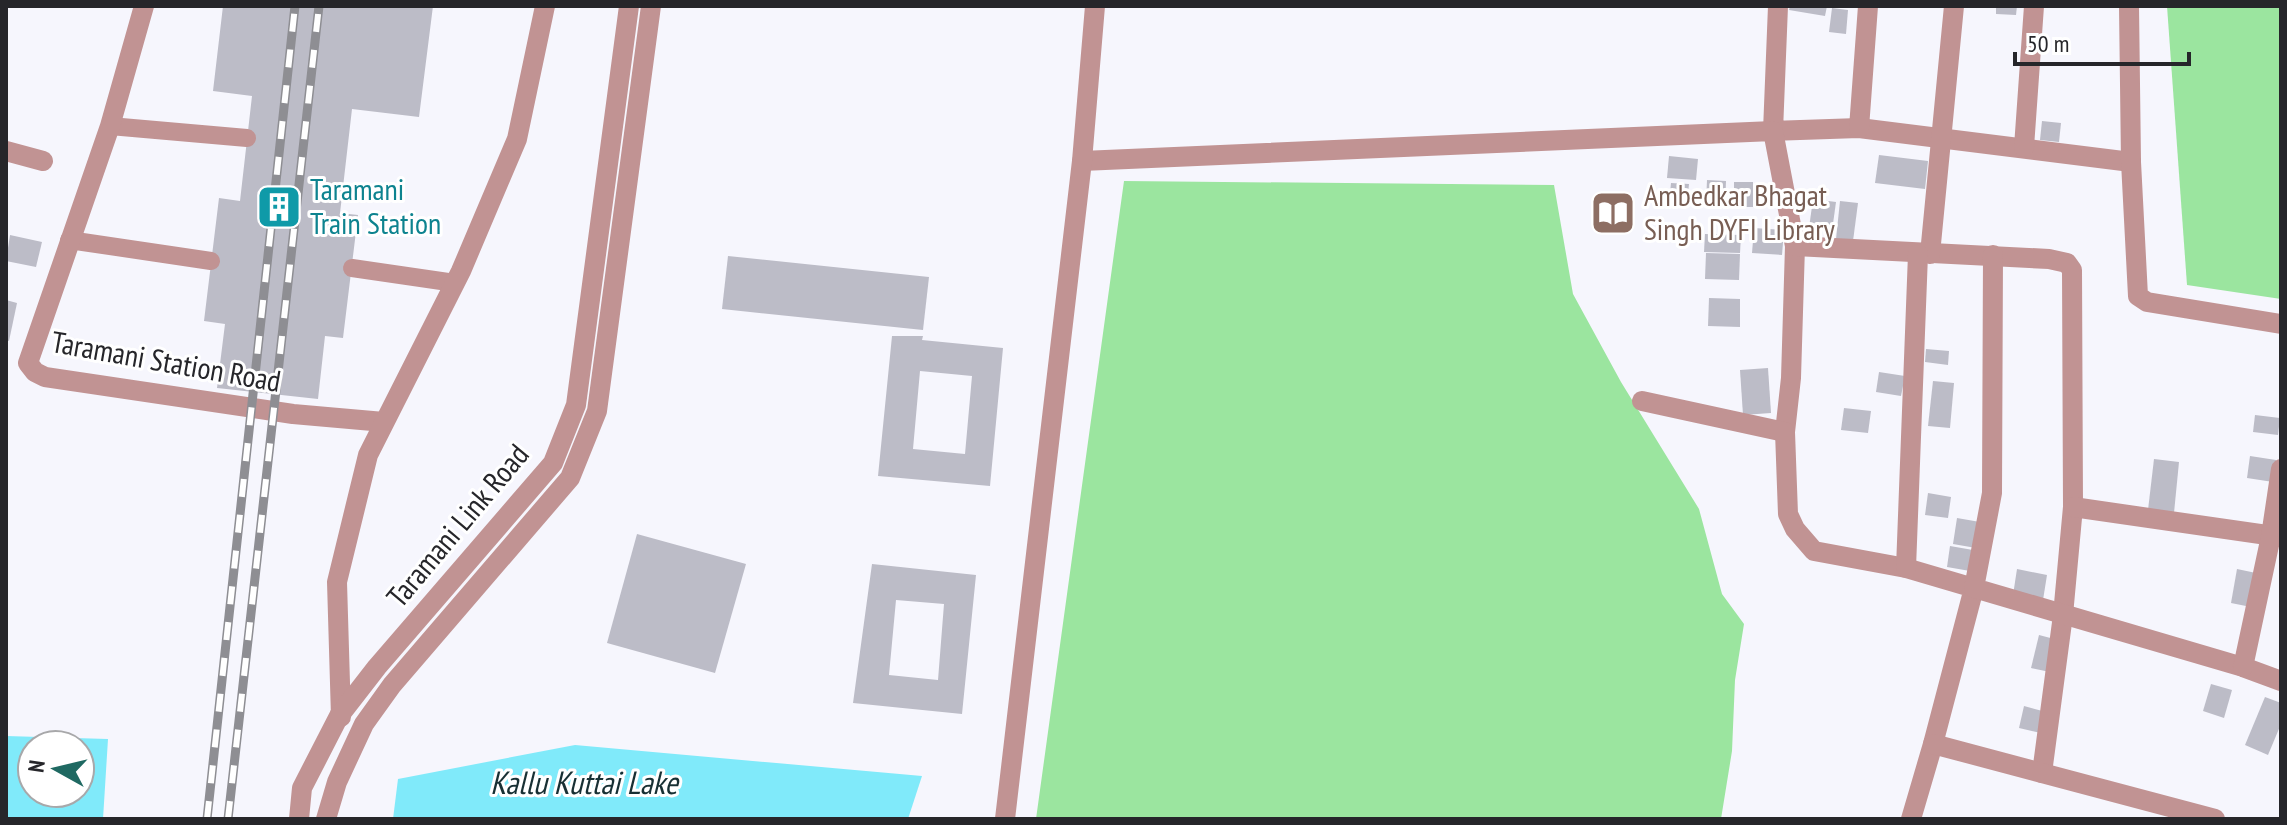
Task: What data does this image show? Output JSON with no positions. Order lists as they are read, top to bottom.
{
  "streets": {
    "street": ["Taramani Station Road", "Taramani Link Road"]
  },
  "water": ["Kallu Kuttai Lake"],
  "places": {
    "building": ["Taramani Train Station"],
    "library": ["Ambedkar Bhagat Singh DYFI Library"]
  },
  "scale_bar": "50 m",
  "north": "left"
}
